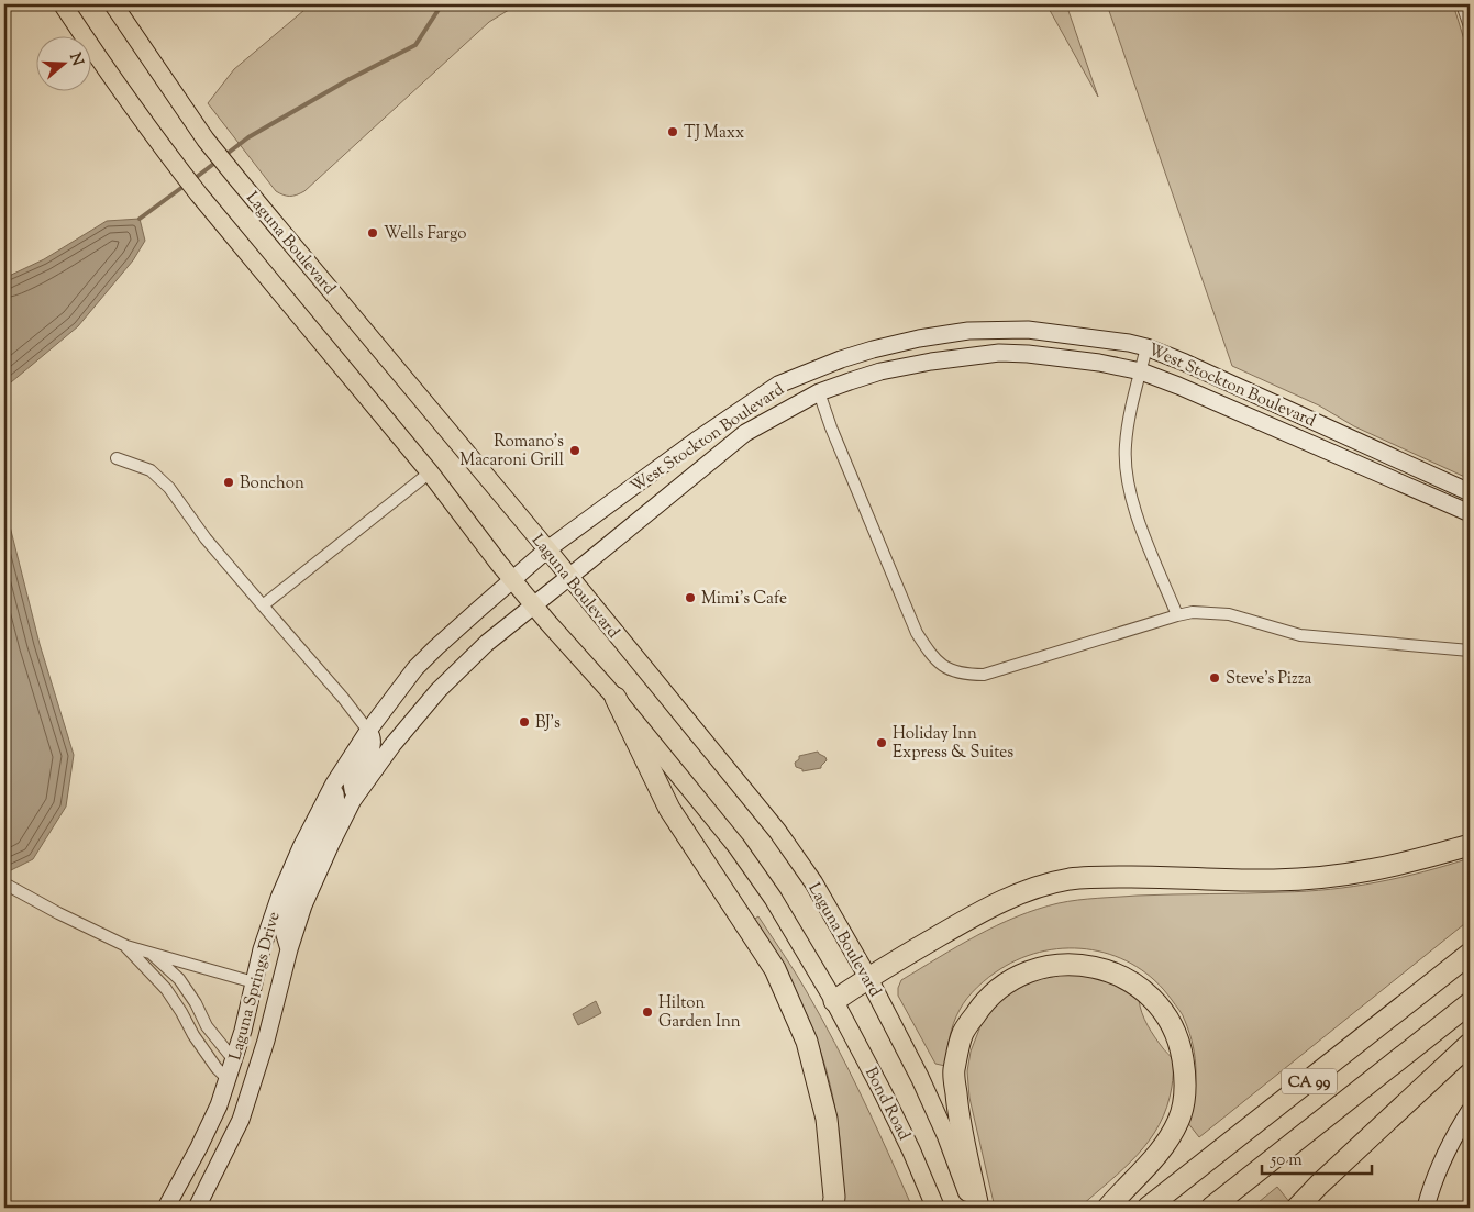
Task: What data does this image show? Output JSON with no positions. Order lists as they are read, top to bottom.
{
  "streets": {
    "highway": ["CA 99"],
    "main road": ["Laguna Boulevard", "Bond Road"],
    "street": ["West Stockton Boulevard", "Laguna Springs Drive"]
  },
  "crossings": [
    ["Laguna Boulevard", "West Stockton Boulevard"],
    ["Laguna Boulevard", "Laguna Springs Drive"],
    ["West Stockton Boulevard", "Laguna Springs Drive"]
  ],
  "places": [
    "TJ Maxx",
    "Wells Fargo",
    "Romano's Macaroni Grill",
    "Bonchon",
    "Mimi's Cafe",
    "Steve's Pizza",
    "BJ's",
    "Holiday Inn Express & Suites",
    "Hilton Garden Inn"
  ],
  "scale_bar": "50 m",
  "north": "right"
}
